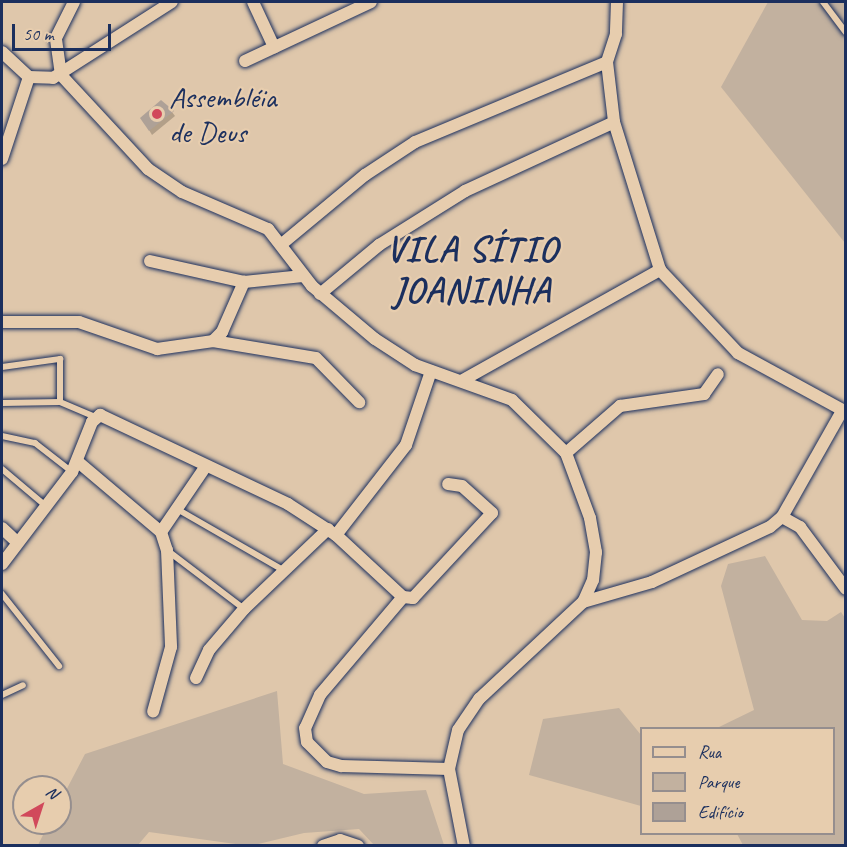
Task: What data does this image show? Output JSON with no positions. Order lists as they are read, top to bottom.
{
  "districts": ["VILA SÍTIO JOANINHA"],
  "places": ["Assembléia de Deus"],
  "legend": ["Rua", "Parque", "Edifício"],
  "scale_bar": "50 m",
  "north": "top right"
}
